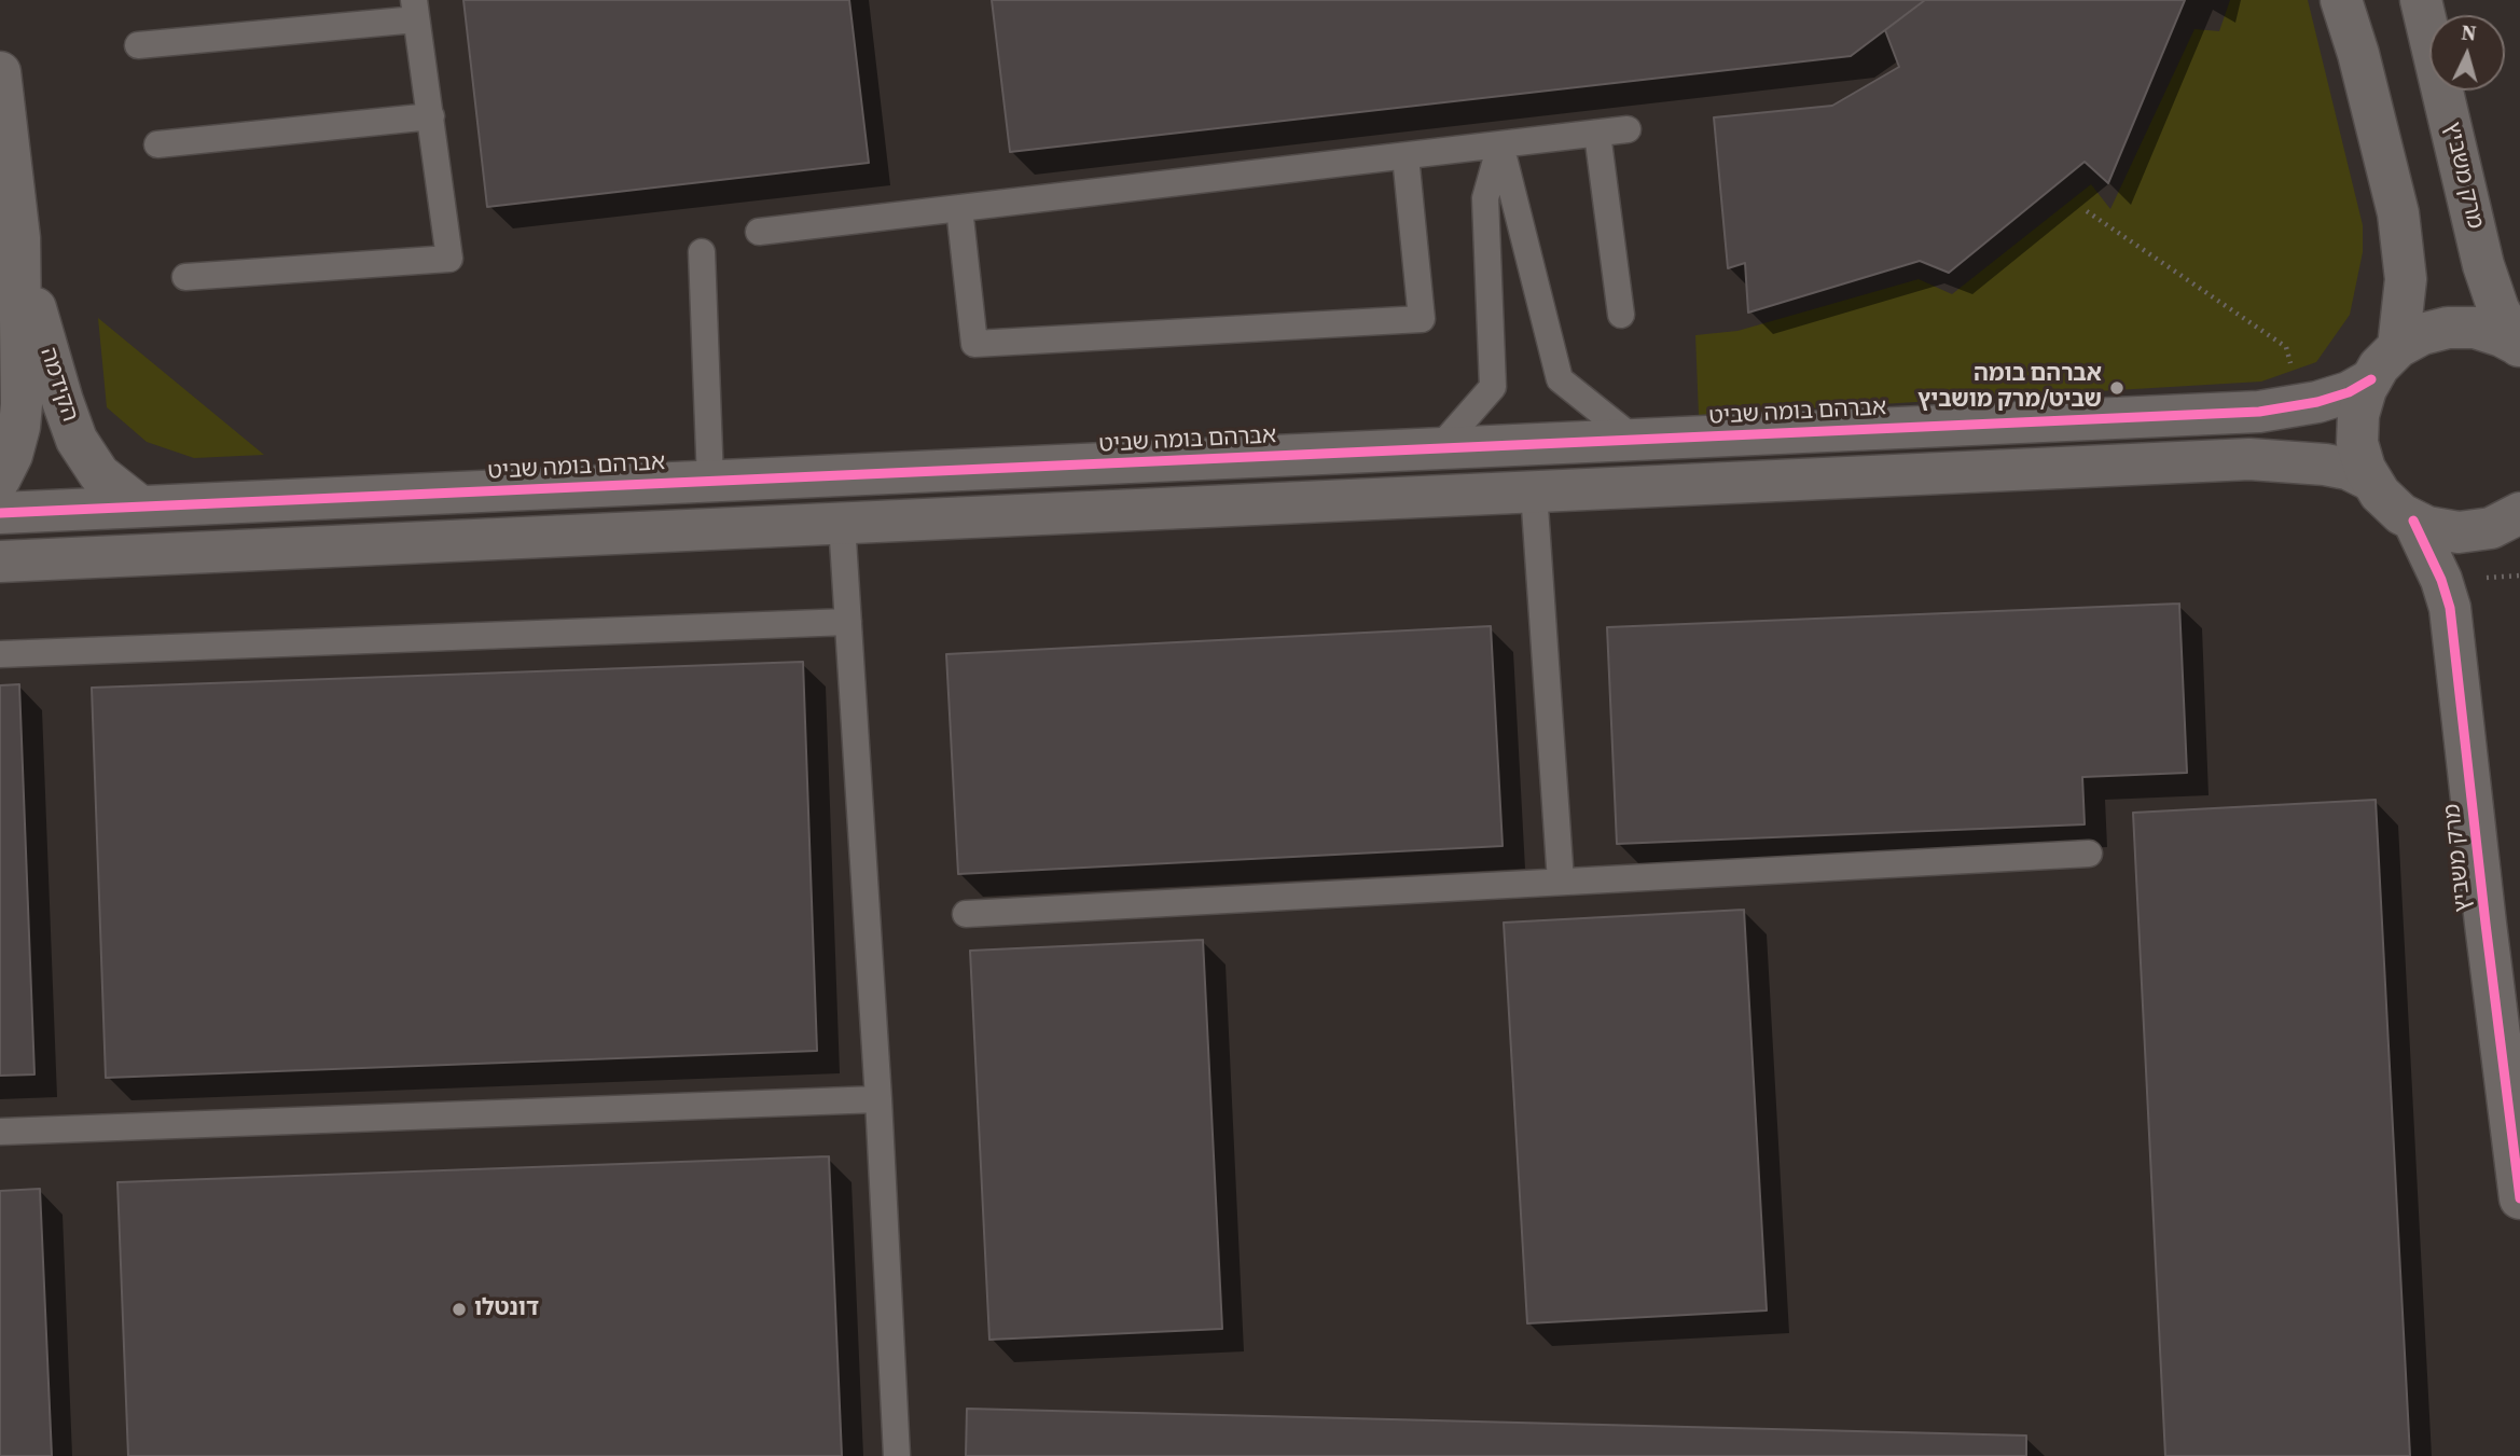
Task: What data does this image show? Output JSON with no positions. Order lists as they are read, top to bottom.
{
  "streets": {
    "street": ["מרק משביץ", "הקידמה", "אברהם בומה שביט"]
  },
  "crossings": [
    ["מרק משביץ", "אברהם בומה שביט"],
    ["הקידמה", "אברהם בומה שביט"]
  ],
  "places": ["אברהם בומה שביט/מרק מושביץ", "דונטלו"],
  "north": "top"
}
